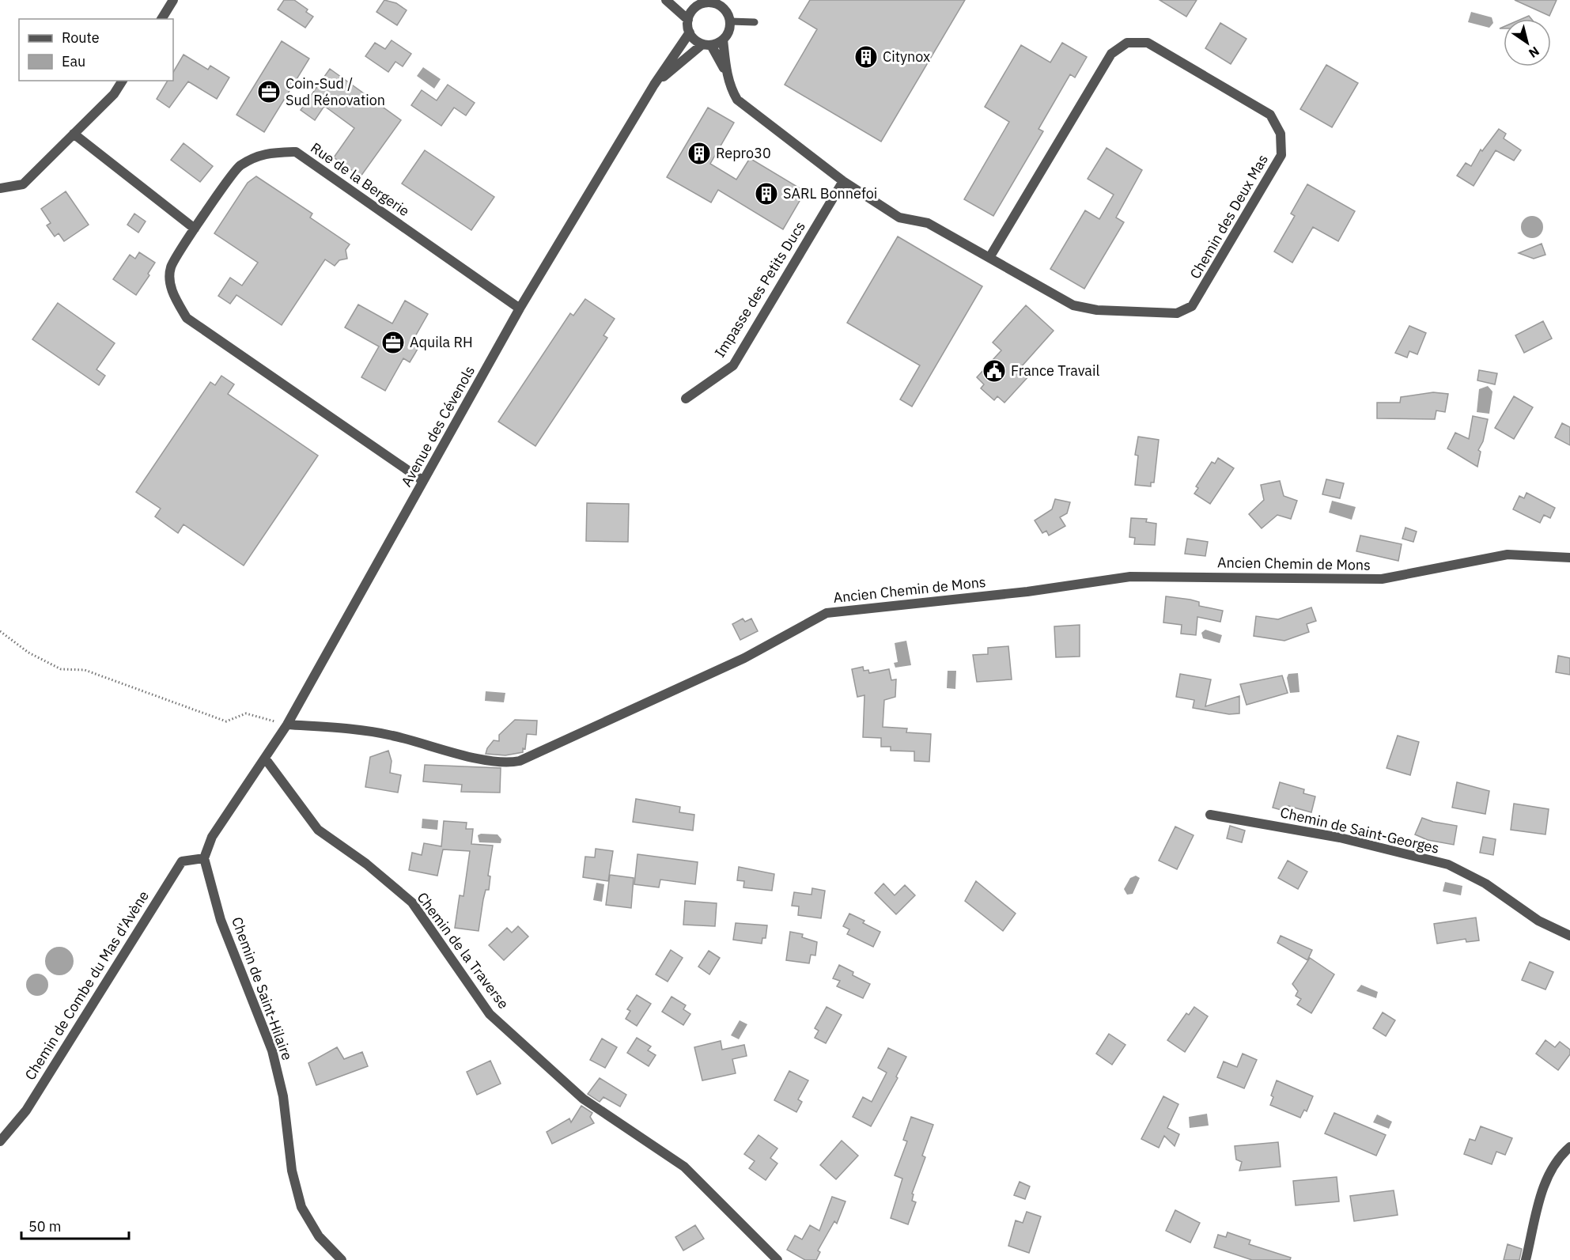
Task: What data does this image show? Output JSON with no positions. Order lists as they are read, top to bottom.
{
  "streets": {
    "street": [
      "Rue de la Bergerie",
      "Chemin des Deux Mas",
      "Impasse des Petits Ducs",
      "Avenue des Cévenols",
      "Ancien Chemin de Mons",
      "Chemin de Saint-Georges",
      "Chemin de la Traverse",
      "Chemin de Combe du Mas d'Avène",
      "Chemin de Saint-Hilaire"
    ]
  },
  "crossings": [
    ["Rue de la Bergerie", "Avenue des Cévenols"],
    ["Chemin des Deux Mas", "Impasse des Petits Ducs"],
    ["Chemin des Deux Mas", "Avenue des Cévenols"],
    ["Avenue des Cévenols", "Ancien Chemin de Mons"],
    ["Avenue des Cévenols", "Chemin de la Traverse"],
    ["Chemin de Combe du Mas d'Avène", "Chemin de Saint-Hilaire"]
  ],
  "places": {
    "building": ["Citynox", "Repro30", "SARL Bonnefoi"],
    "office": ["Coin-Sud / Sud Rénovation", "Aquila RH"],
    "public building": ["France Travail"]
  },
  "legend": ["Route", "Eau"],
  "scale_bar": "50 m",
  "north": "bottom right"
}
